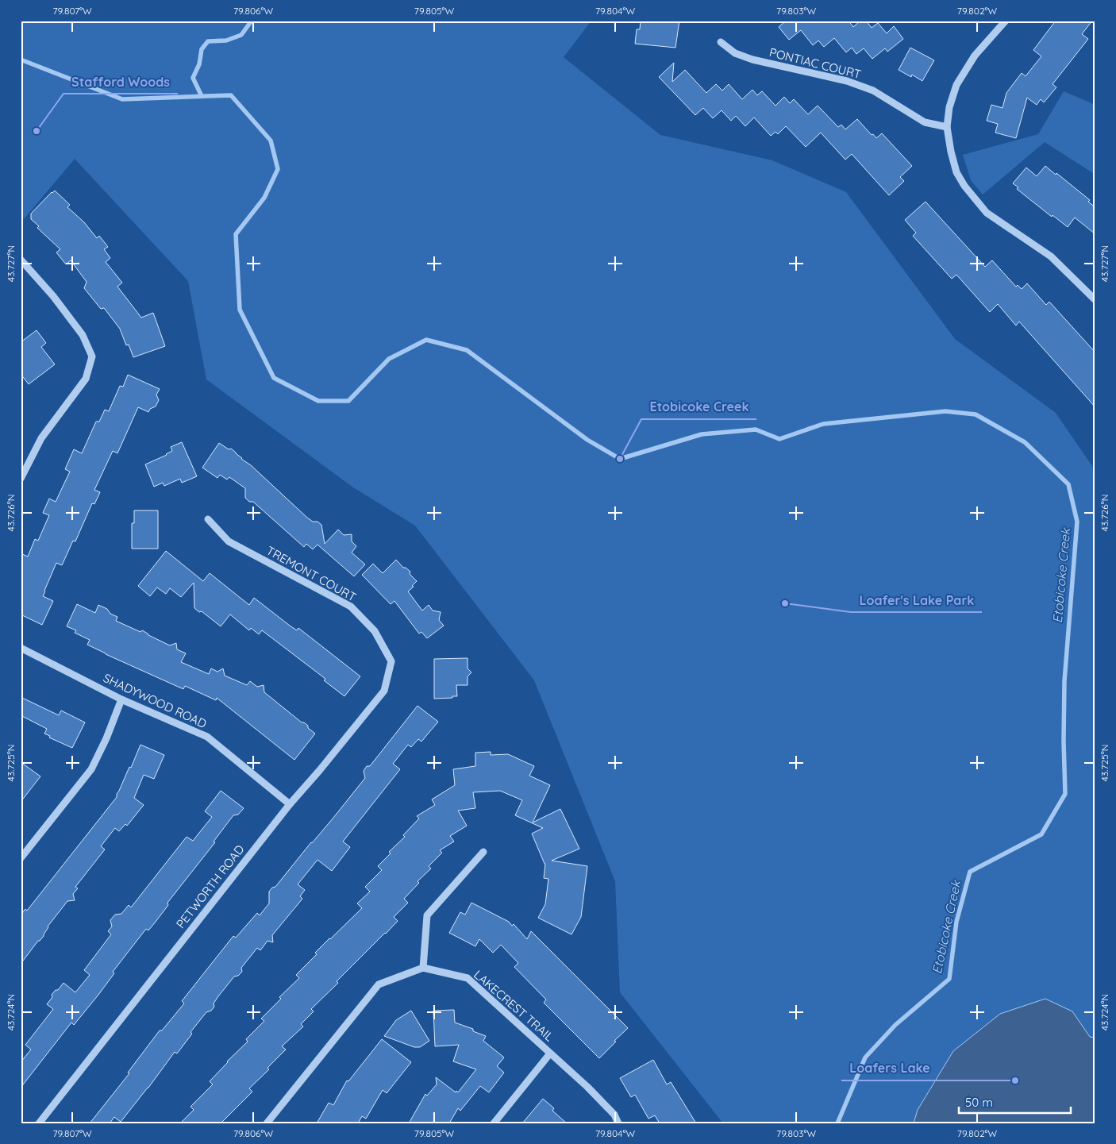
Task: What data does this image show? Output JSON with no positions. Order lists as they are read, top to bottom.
{
  "streets": {
    "street": [
      "PONTIAC COURT",
      "TREMONT COURT",
      "SHADYWOOD ROAD",
      "PETWORTH ROAD",
      "LAKECREST TRAIL"
    ]
  },
  "crossings": [
    ["TREMONT COURT", "PETWORTH ROAD"],
    ["SHADYWOOD ROAD", "PETWORTH ROAD"]
  ],
  "water": ["Etobicoke Creek"],
  "places": [
    "Stafford Woods",
    "Etobicoke Creek",
    "Loafer's Lake Park",
    "Loafers Lake"
  ],
  "scale_bar": "50 m",
  "coordinates": [
    "79.807°W",
    "79.806°W",
    "79.805°W",
    "79.804°W",
    "79.803°W",
    "79.802°W",
    "43.727°N",
    "43.726°N",
    "43.725°N",
    "43.724°N"
  ]
}
